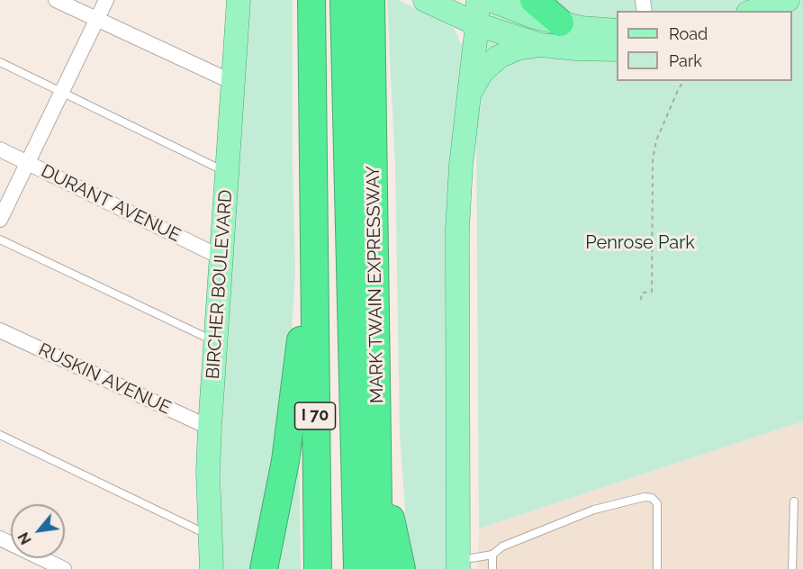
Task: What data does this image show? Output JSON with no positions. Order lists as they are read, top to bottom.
{
  "streets": {
    "highway": ["MARK TWAIN EXPRESSWAY", "I 70"],
    "main road": ["BIRCHER BOULEVARD"],
    "street": ["DURANT AVENUE", "RUSKIN AVENUE"]
  },
  "crossings": [
    ["DURANT AVENUE", "BIRCHER BOULEVARD"],
    ["BIRCHER BOULEVARD", "RUSKIN AVENUE"]
  ],
  "parks": ["Penrose Park"],
  "legend": ["Road", "Park"],
  "north": "bottom left"
}
